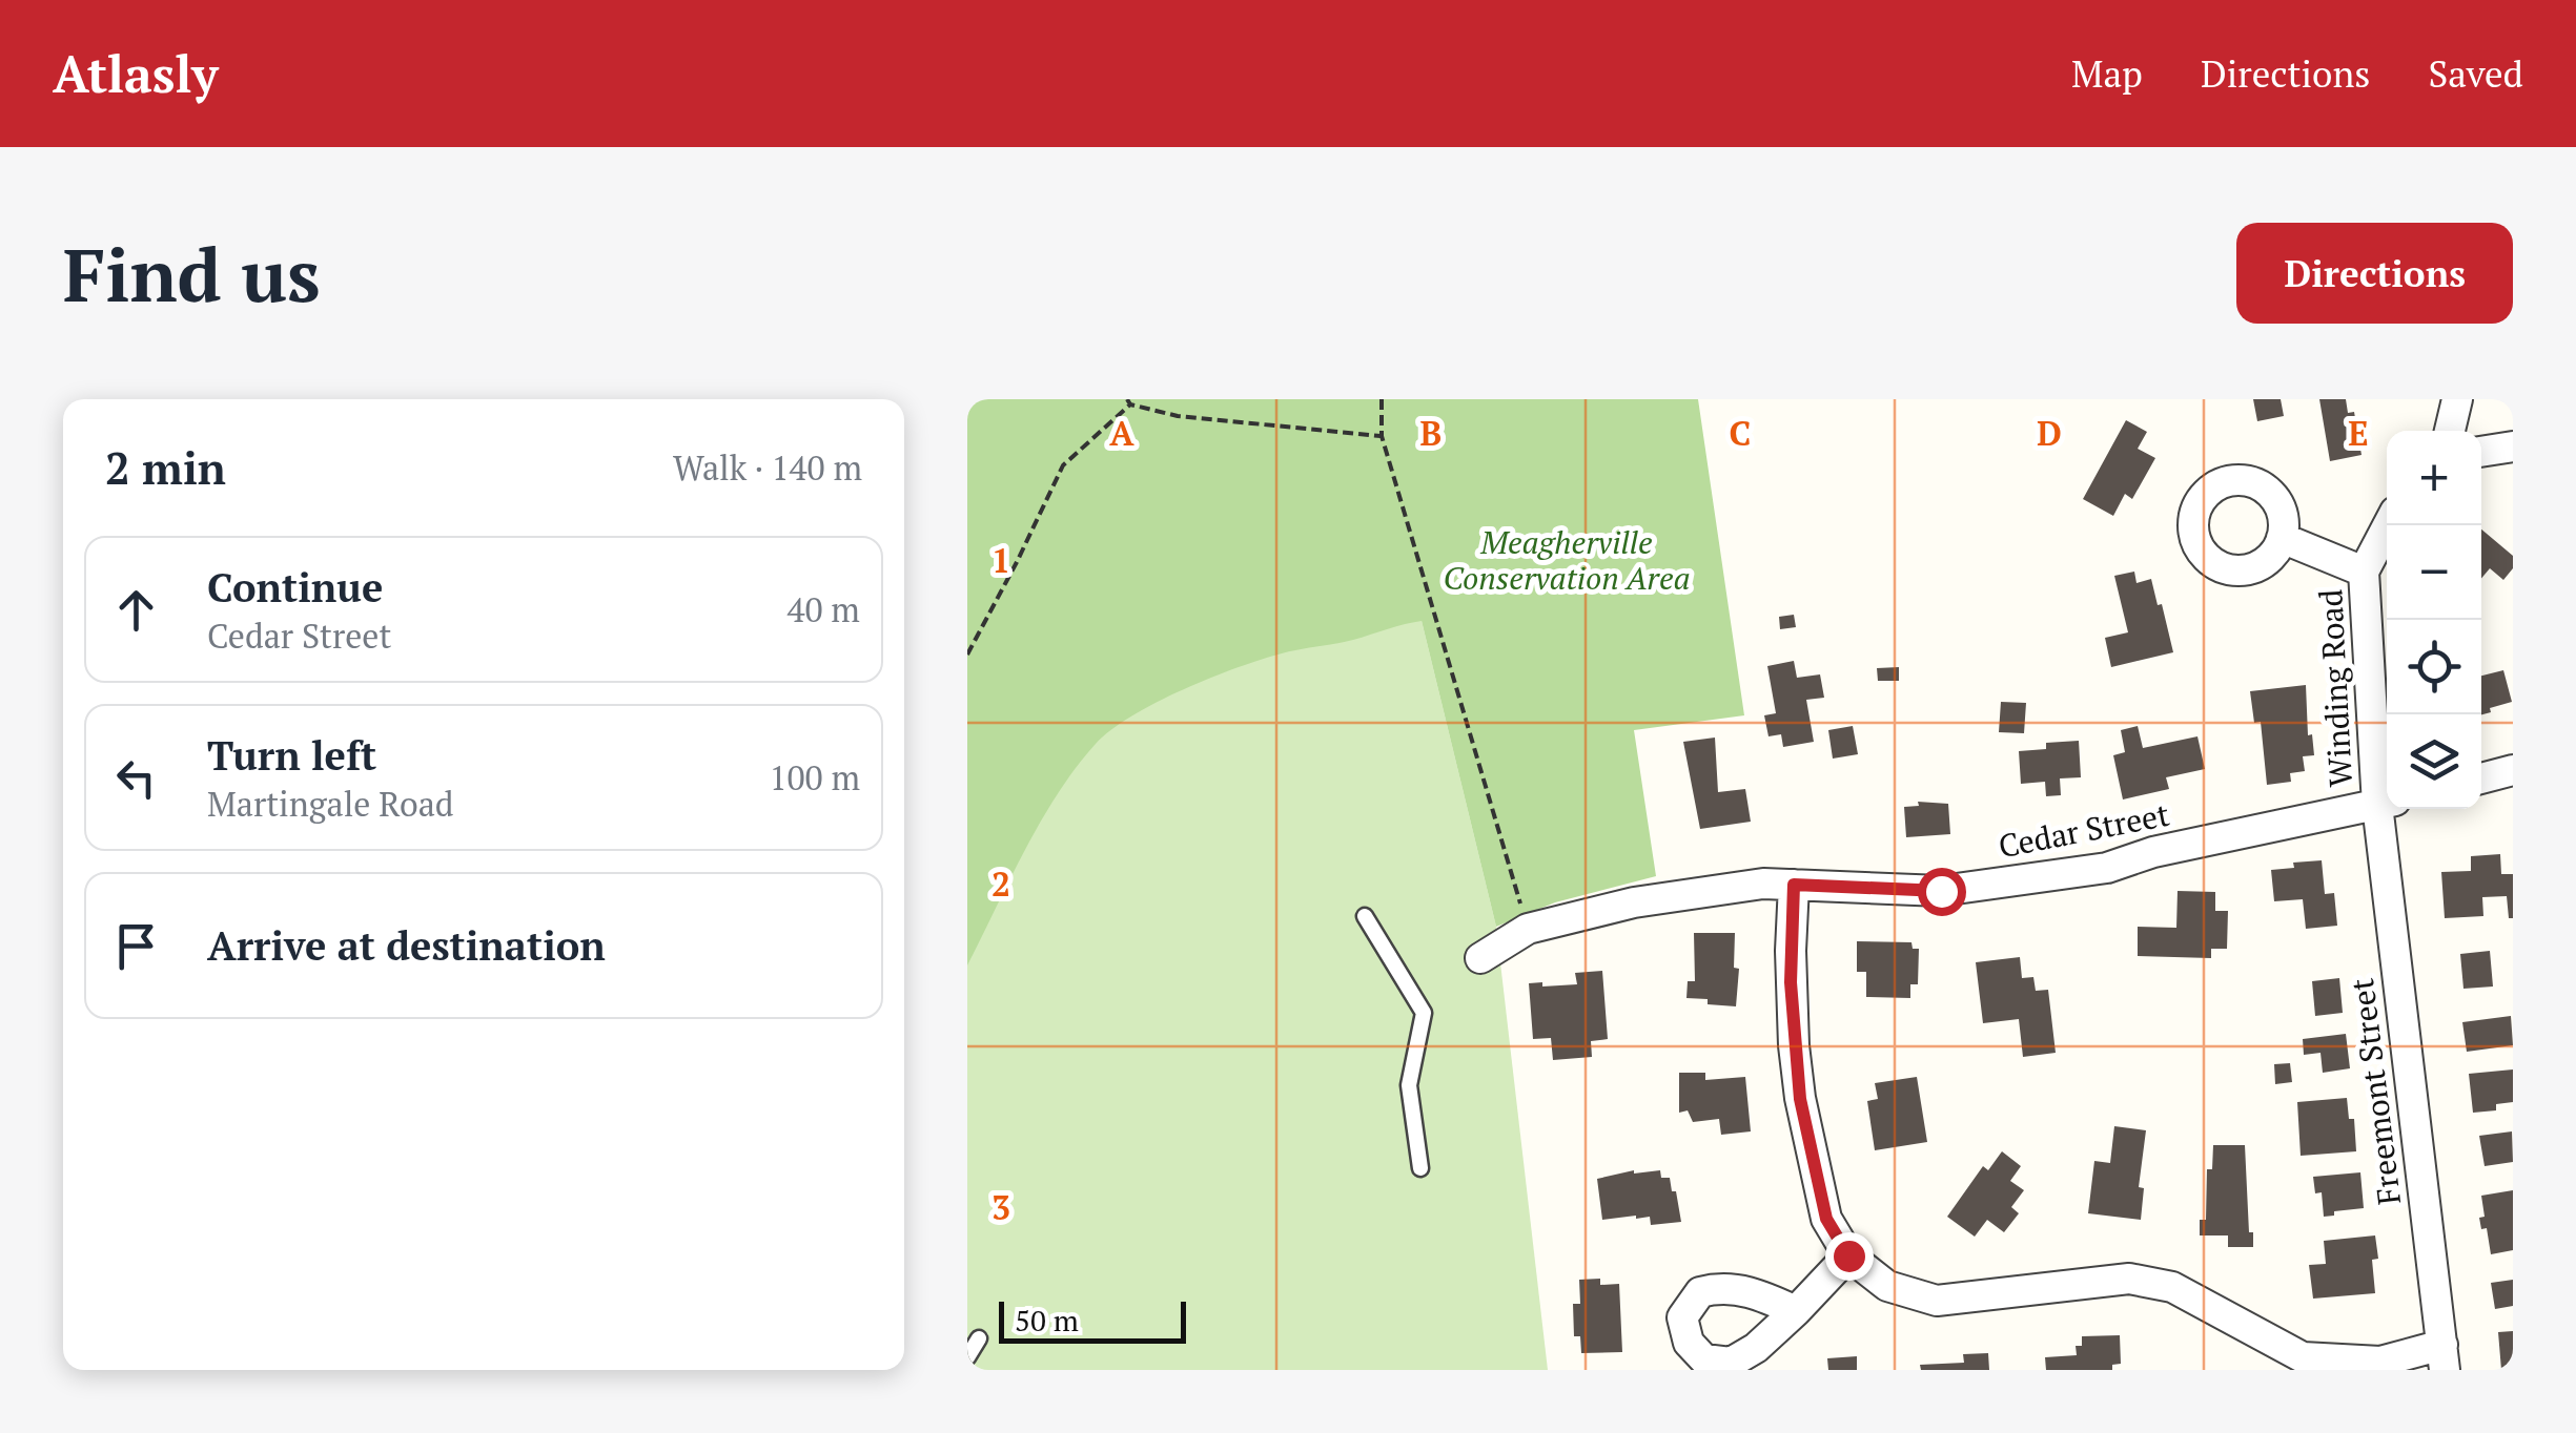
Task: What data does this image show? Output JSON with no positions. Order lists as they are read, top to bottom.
{
  "streets": {
    "street": ["Winding Road", "Cedar Street", "Freemont Street"]
  },
  "crossings": [
    ["Winding Road", "Cedar Street"],
    ["Winding Road", "Freemont Street"],
    ["Cedar Street", "Freemont Street"]
  ],
  "parks": ["Meagherville Conservation Area"],
  "scale_bar": "50 m",
  "page": {
    "header": "Atlasly",
    "nav": ["Map", "Directions", "Saved"],
    "buttons": "Directions",
    "title": "Find us",
    "heading": ["2 min", "Walk · 140 m"],
    "map_buttons": ["+", "−"],
    "list": [
      ["Continue", "Cedar Street", "40 m"],
      ["Turn left", "Martingale Road", "100 m"],
      "Arrive at destination"
    ],
    "scale": "50 m"
  },
  "grid": {
    "columns": [
      "A",
      "B",
      "C",
      "D",
      "E"
    ],
    "rows": ["1", "2", "3"]
  }
}
